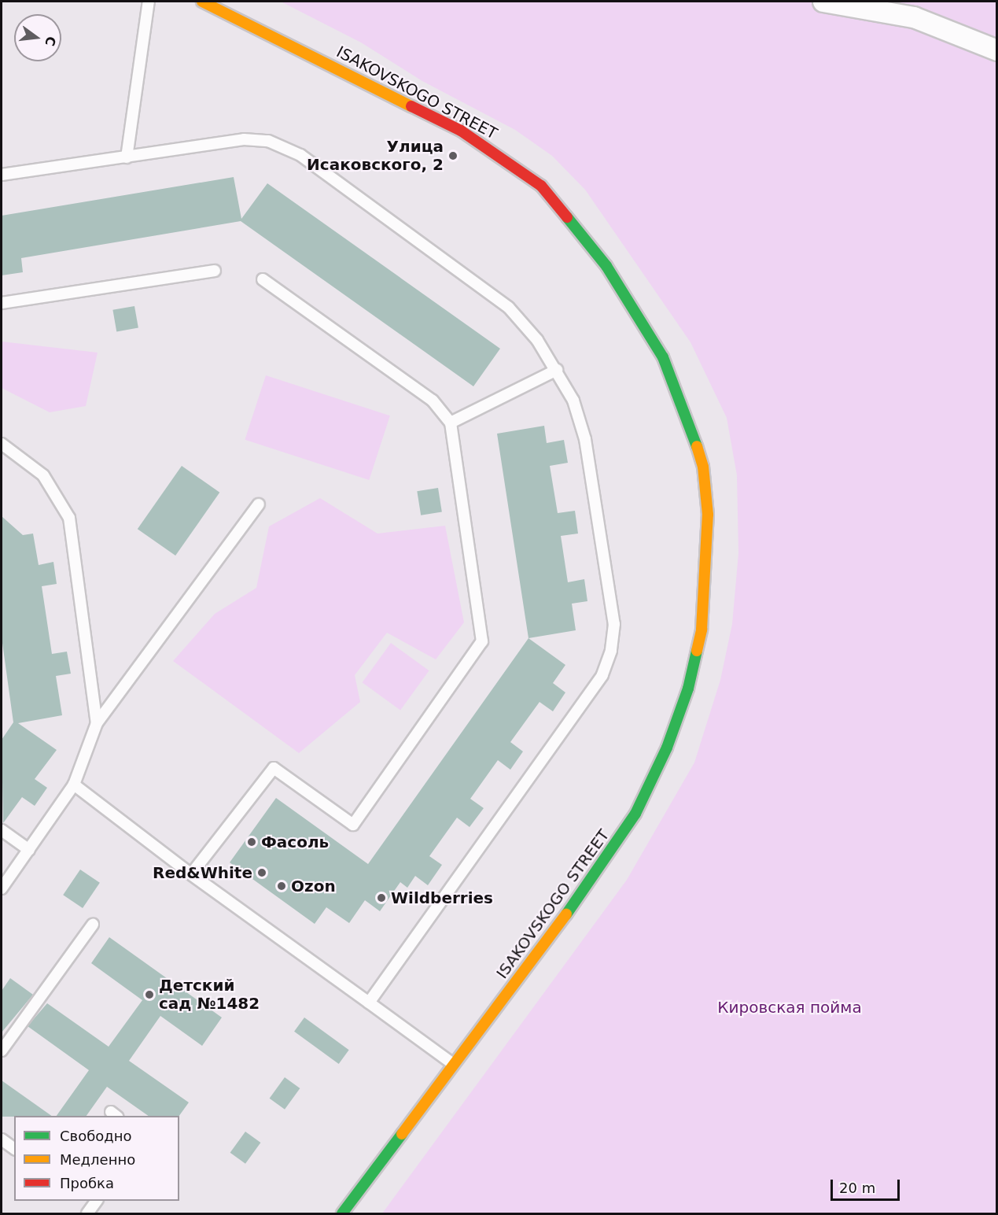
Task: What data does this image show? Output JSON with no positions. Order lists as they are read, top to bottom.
{
  "streets": {
    "street": ["ISAKOVSKOGO STREET"]
  },
  "parks": ["Кировская пойма"],
  "places": [
    "Улица Исаковского, 2",
    "Фасоль",
    "Red&White",
    "Ozon",
    "Wildberries",
    "Детский сад №1482"
  ],
  "legend": ["Свободно", "Медленно", "Пробка"],
  "scale_bar": "20 m",
  "north": "right"
}
